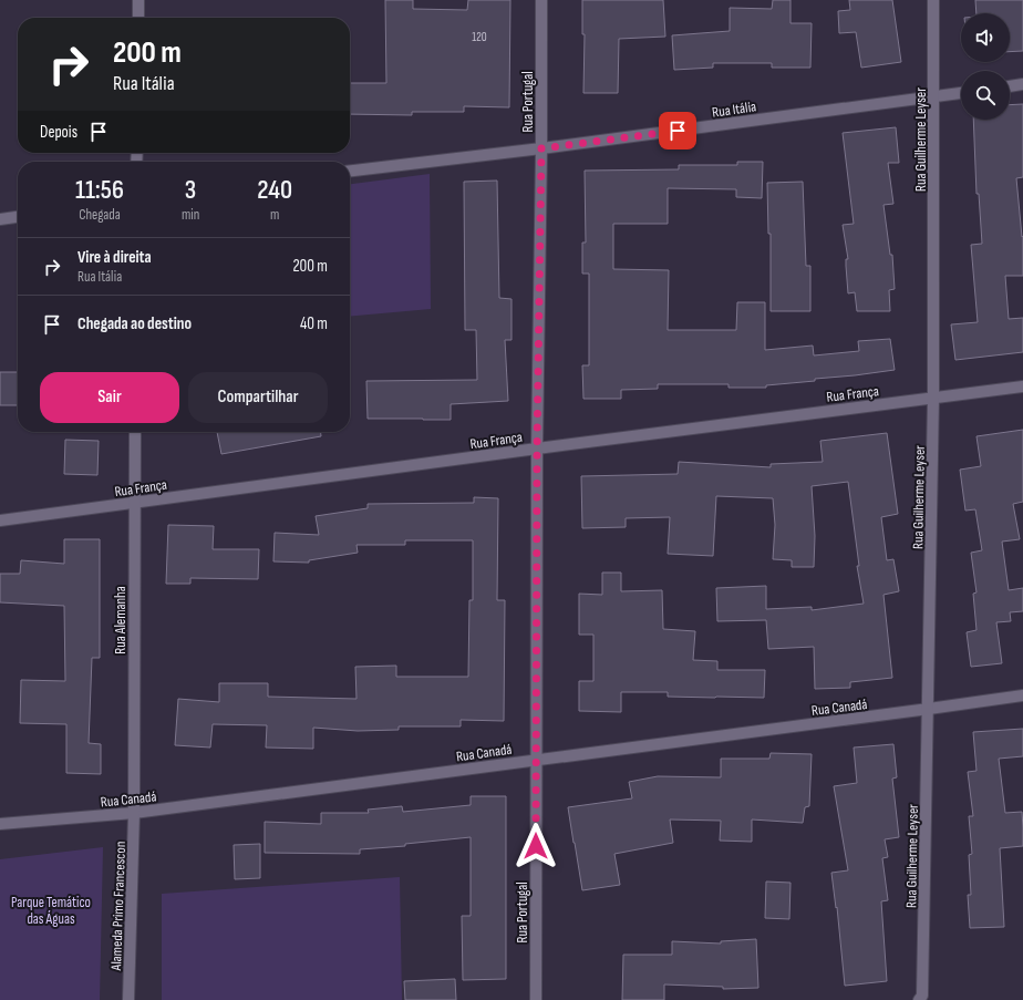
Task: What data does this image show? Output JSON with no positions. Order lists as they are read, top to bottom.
{
  "streets": {
    "street": [
      "Rua Portugal",
      "Rua Itália",
      "Rua Guilherme Leyser",
      "Rua França",
      "Rua Alemanha",
      "Rua Canadá",
      "Alameda Primo Francescon"
    ]
  },
  "crossings": [
    ["Rua Portugal", "Rua Itália"],
    ["Rua Portugal", "Rua França"],
    ["Rua Portugal", "Rua Canadá"],
    ["Rua Itália", "Rua Guilherme Leyser"],
    ["Rua Guilherme Leyser", "Rua França"],
    ["Rua Guilherme Leyser", "Rua Canadá"],
    ["Rua França", "Rua Alemanha"],
    ["Rua Alemanha", "Rua Canadá"],
    ["Rua Alemanha", "Alameda Primo Francescon"],
    ["Rua Canadá", "Alameda Primo Francescon"]
  ],
  "parks": ["Parque Temático das Águas"],
  "house_numbers": ["120"],
  "page": {
    "turn": ["200 m", "Rua Itália"],
    "then": "Depois",
    "eta": [
      "11:56",
      "Chegada",
      "3",
      "min",
      "240",
      "m"
    ],
    "list": [
      {
        "name": "Vire à direita",
        "note": "Rua Itália",
        "value": "200 m"
      },
      {
        "name": "Chegada ao destino",
        "value": "40 m"
      }
    ],
    "buttons": ["Sair", "Compartilhar"]
  }
}
